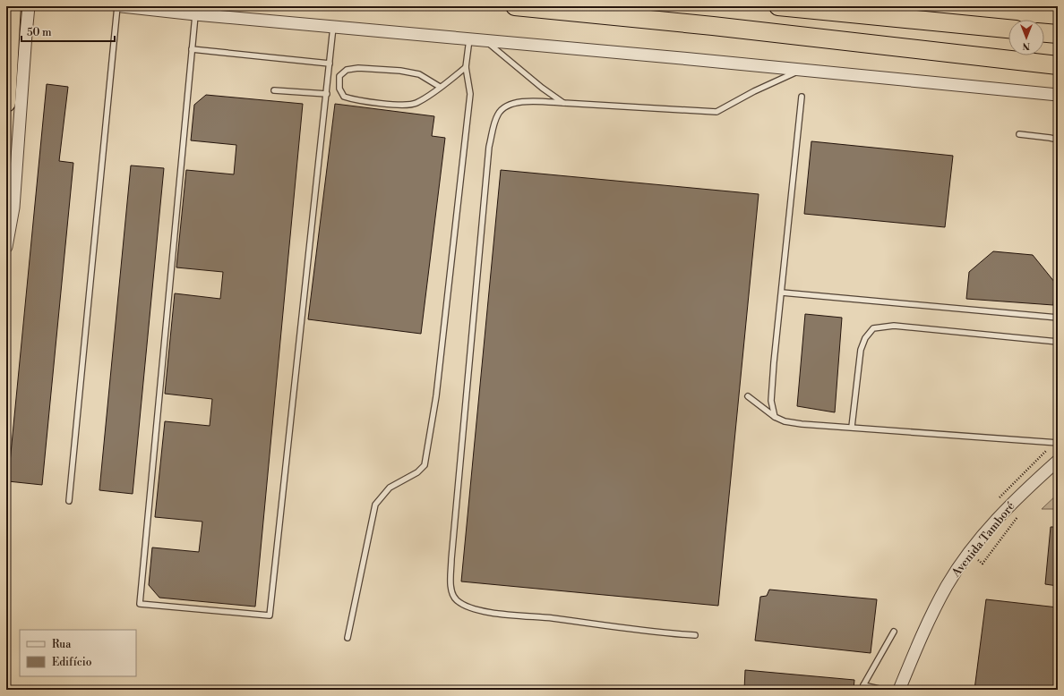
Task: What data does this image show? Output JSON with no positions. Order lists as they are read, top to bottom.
{
  "streets": {
    "street": ["Avenida Tamboré"]
  },
  "legend": ["Rua", "Edifício"],
  "scale_bar": "50 m",
  "north": "bottom"
}
